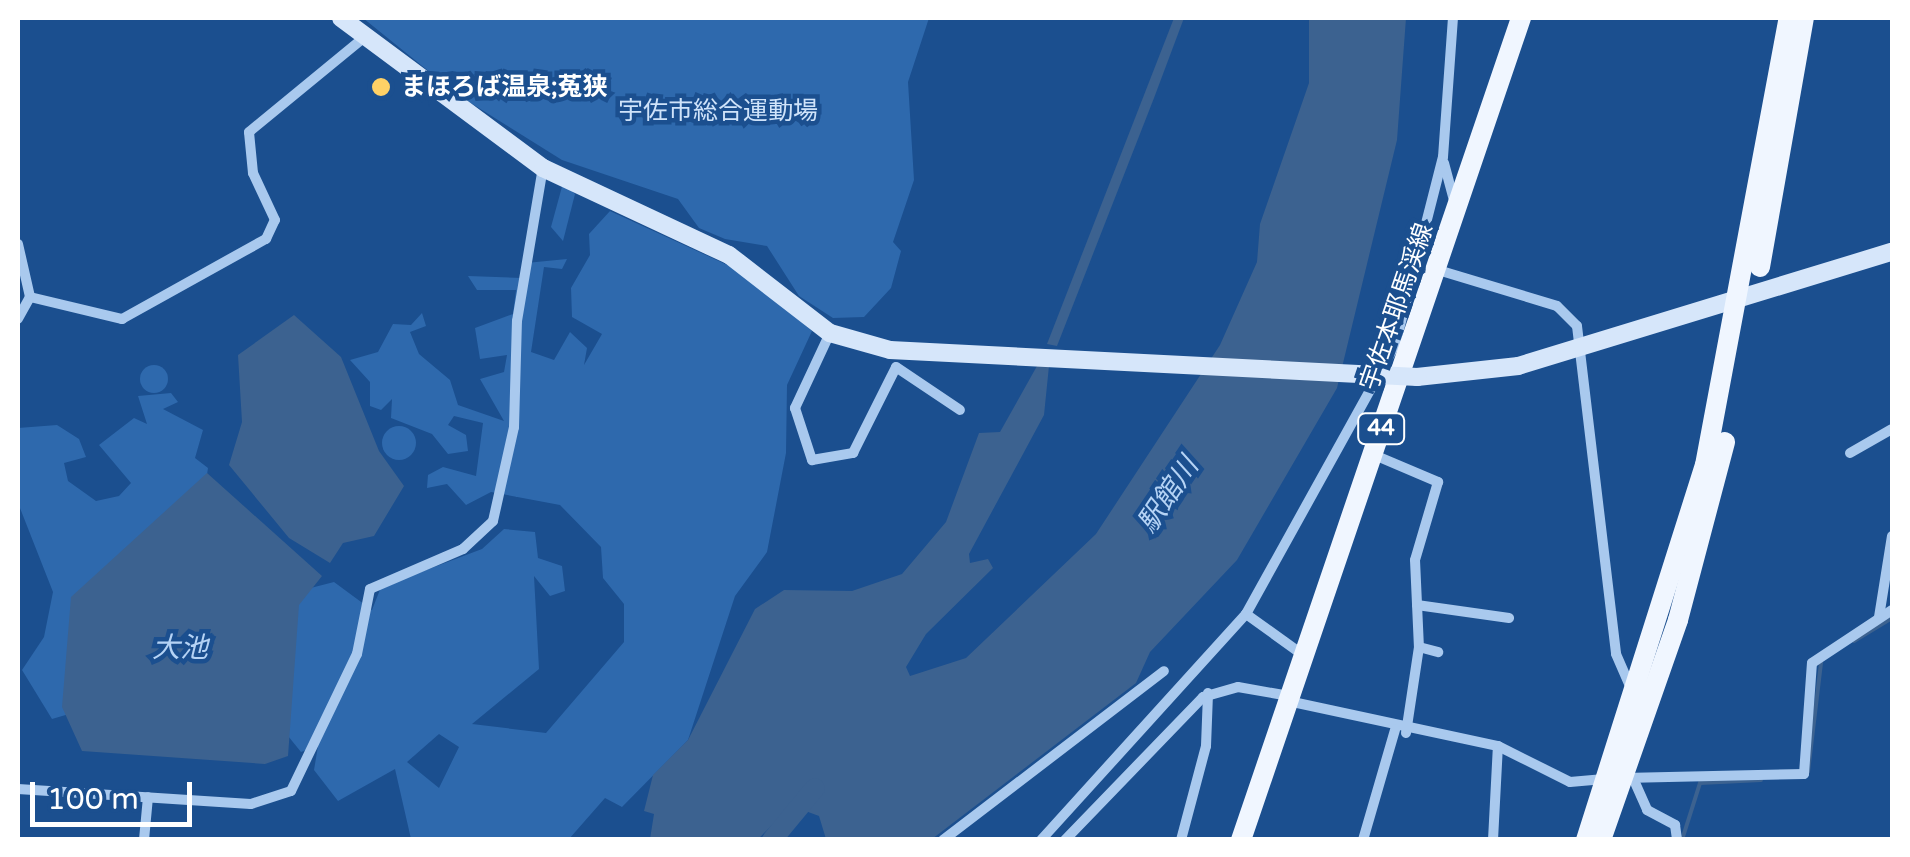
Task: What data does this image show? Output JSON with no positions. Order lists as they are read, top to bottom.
{
  "streets": {
    "main road": ["宇佐本耶馬渓線", "44"]
  },
  "water": ["駅館川", "大池"],
  "parks": ["宇佐市総合運動場"],
  "places": ["まほろば温泉;菟狭"],
  "scale_bar": "100 m"
}
